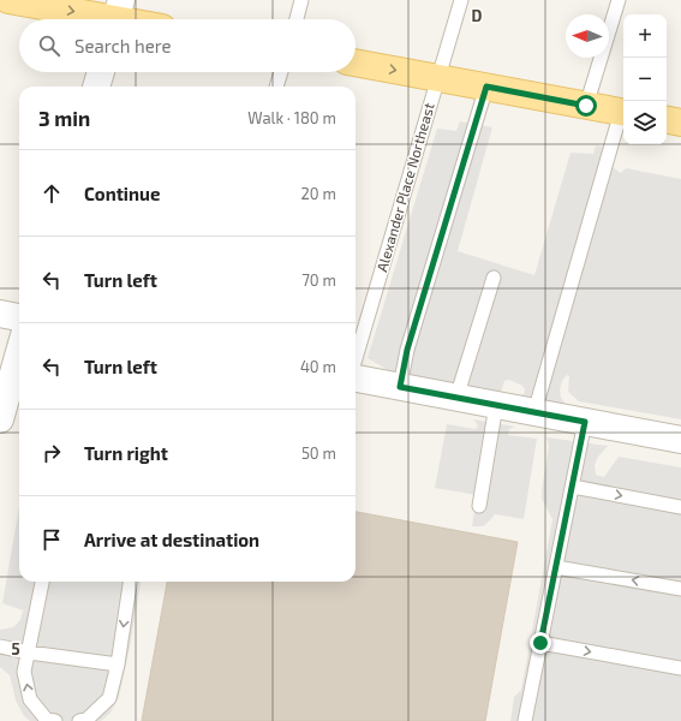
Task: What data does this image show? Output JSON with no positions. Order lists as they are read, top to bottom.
{
  "streets": {
    "lane": ["Alexander Place Northeast"]
  },
  "north": "left",
  "page": {
    "map_buttons": ["+", "−"],
    "search": "Search here",
    "heading": ["3 min", "Walk · 180 m"],
    "list": [
      ["Continue", "20 m"],
      ["Turn left", "70 m"],
      ["Turn left", "40 m"],
      ["Turn right", "50 m"],
      "Arrive at destination"
    ]
  },
  "grid": {
    "columns": ["D"],
    "rows": ["5"]
  }
}
